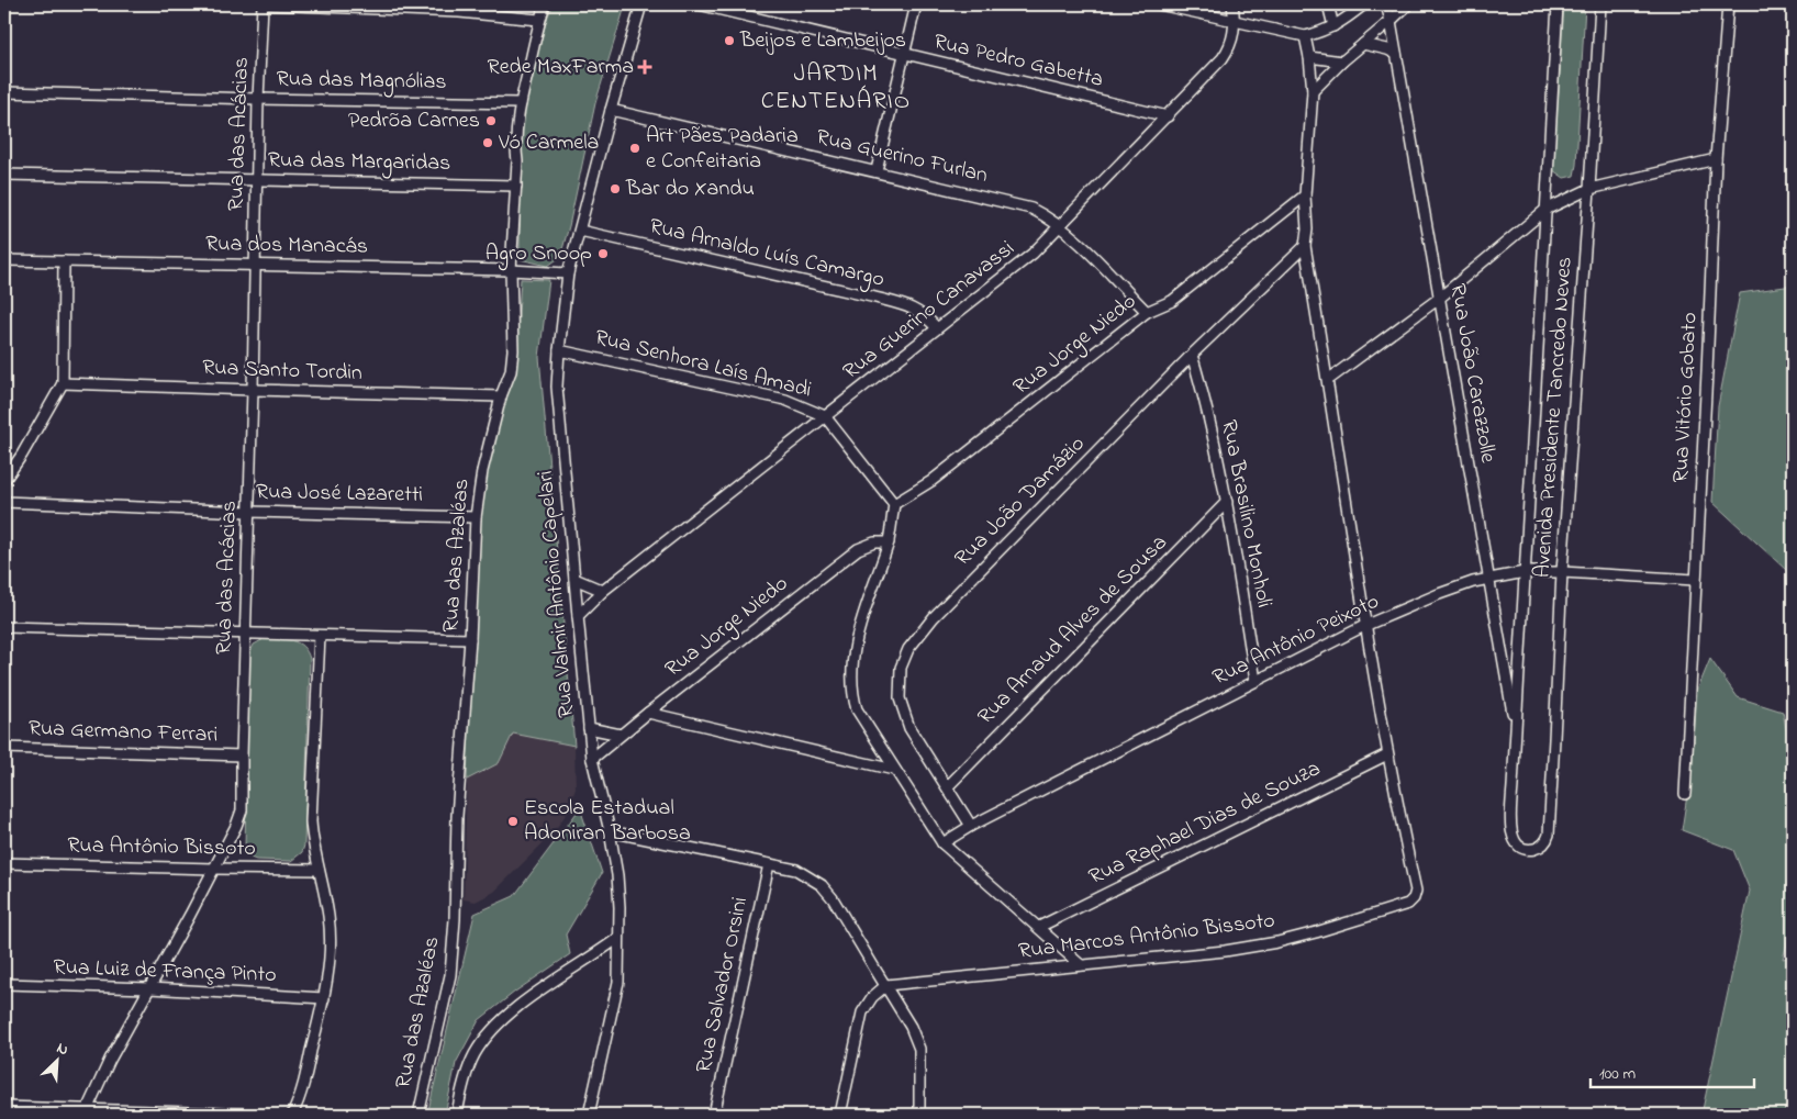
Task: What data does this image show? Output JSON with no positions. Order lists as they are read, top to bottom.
{
  "streets": {
    "street": [
      "Rua Pedro Gabetta",
      "Rua das Magnólias",
      "Rua das Acácias",
      "Rua Guerino Furlan",
      "Rua das Margaridas",
      "Rua dos Manacás",
      "Rua Arnaldo Luís Camargo",
      "Rua Guerino Canavassi",
      "Rua Jorge Niedo",
      "Rua Senhora Laís Amadi",
      "Rua Santo Tordin",
      "Rua João Carazzolle",
      "Rua Vitório Gobato",
      "Avenida Presidente Tancredo Neves",
      "Rua José Lazaretti",
      "Rua João Damázio",
      "Rua Brasilino Monholi",
      "Rua das Azaléas",
      "Rua Valmir Antônio Capelari",
      "Rua Arnaud Alves de Sousa",
      "Rua Antônio Peixoto",
      "Rua Germano Ferrari",
      "Rua Raphael Dias de Souza",
      "Rua Antônio Bissoto",
      "Rua Marcos Antônio Bissoto",
      "Rua Luiz de França Pinto",
      "Rua Salvador Orsini"
    ]
  },
  "crossings": [
    ["Rua Pedro Gabetta", "Rua Guerino Canavassi"],
    ["Rua das Magnólias", "Rua das Acácias"],
    ["Rua das Magnólias", "Rua das Azaléas"],
    ["Rua das Acácias", "Rua das Margaridas"],
    ["Rua das Acácias", "Rua dos Manacás"],
    ["Rua das Acácias", "Rua Santo Tordin"],
    ["Rua das Acácias", "Rua José Lazaretti"],
    ["Rua das Acácias", "Rua Germano Ferrari"],
    ["Rua das Acácias", "Rua Antônio Bissoto"],
    ["Rua das Acácias", "Rua Luiz de França Pinto"],
    ["Rua Guerino Furlan", "Rua Guerino Canavassi"],
    ["Rua Guerino Furlan", "Rua Jorge Niedo"],
    ["Rua Guerino Furlan", "Rua Valmir Antônio Capelari"],
    ["Rua das Margaridas", "Rua das Azaléas"],
    ["Rua dos Manacás", "Rua das Azaléas"],
    ["Rua dos Manacás", "Rua Valmir Antônio Capelari"],
    ["Rua Arnaldo Luís Camargo", "Rua Guerino Canavassi"],
    ["Rua Arnaldo Luís Camargo", "Rua Valmir Antônio Capelari"],
    ["Rua Guerino Canavassi", "Rua Senhora Laís Amadi"],
    ["Rua Guerino Canavassi", "Rua Valmir Antônio Capelari"],
    ["Rua Jorge Niedo", "Rua Senhora Laís Amadi"],
    ["Rua Jorge Niedo", "Rua Valmir Antônio Capelari"],
    ["Rua Senhora Laís Amadi", "Rua Valmir Antônio Capelari"],
    ["Rua Santo Tordin", "Rua das Azaléas"],
    ["Rua João Carazzolle", "Avenida Presidente Tancredo Neves"],
    ["Rua João Carazzolle", "Rua Antônio Peixoto"],
    ["Rua Vitório Gobato", "Rua Antônio Peixoto"],
    ["Avenida Presidente Tancredo Neves", "Rua Antônio Peixoto"],
    ["Rua José Lazaretti", "Rua das Azaléas"],
    ["Rua João Damázio", "Rua Brasilino Monholi"],
    ["Rua João Damázio", "Rua Arnaud Alves de Sousa"],
    ["Rua João Damázio", "Rua Antônio Peixoto"],
    ["Rua Brasilino Monholi", "Rua Arnaud Alves de Sousa"],
    ["Rua Brasilino Monholi", "Rua Antônio Peixoto"],
    ["Rua Raphael Dias de Souza", "Rua Marcos Antônio Bissoto"]
  ],
  "districts": ["JARDIM CENTENÁRIO"],
  "places": {
    "other": [
      "Beijos e Lambeijos",
      "Pedrõa Carnes",
      "Vó Carmela",
      "Art Pães Padaria e Confeitaria",
      "Bar do Xandu",
      "Agro Snoop",
      "Escola Estadual Adoniran Barbosa"
    ],
    "health": ["Rede MaxFarma"]
  },
  "scale_bar": "100 m",
  "north": "top right"
}
